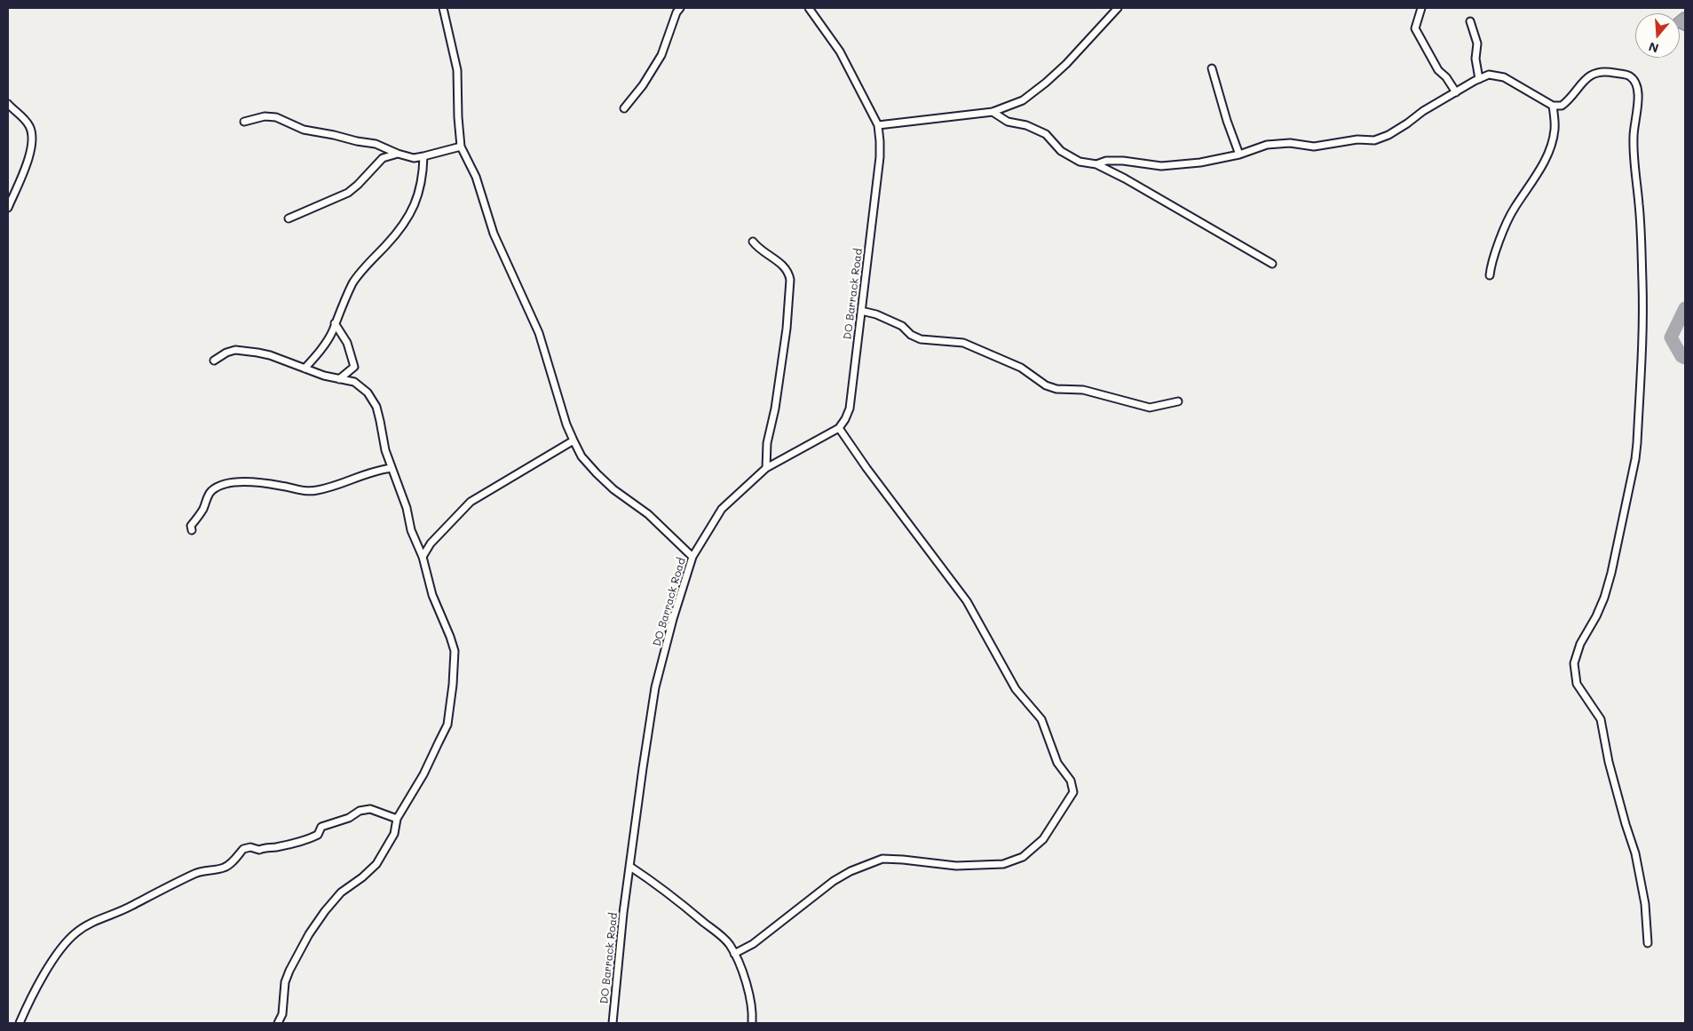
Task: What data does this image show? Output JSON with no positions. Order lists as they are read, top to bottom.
{
  "streets": {
    "street": ["DO Barrack Road"]
  },
  "north": "bottom"
}
